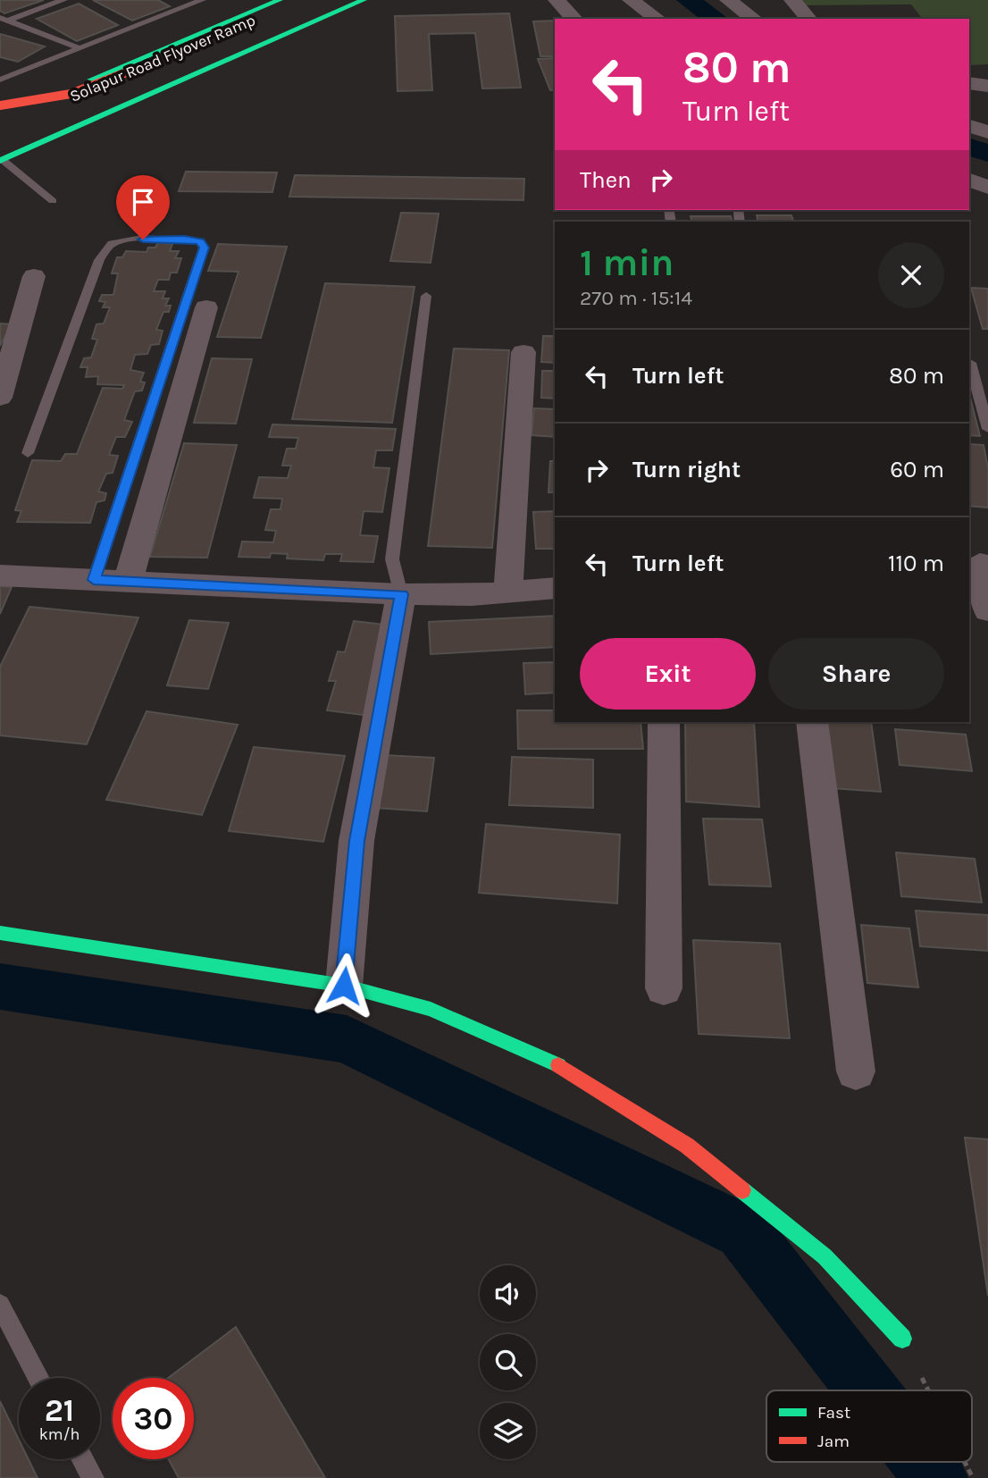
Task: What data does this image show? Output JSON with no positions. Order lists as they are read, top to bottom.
{
  "streets": {
    "main road": ["Solapur Road Flyover Ramp"]
  },
  "legend": ["Fast", "Jam"],
  "page": {
    "turn": ["80 m", "Turn left"],
    "then": "Then",
    "heading": ["1 min", "270 m · 15:14"],
    "list": [
      {
        "name": "Turn left",
        "value": "80 m"
      },
      {
        "name": "Turn right",
        "value": "60 m"
      },
      {
        "name": "Turn left",
        "value": "110 m"
      }
    ],
    "buttons": ["Exit", "Share"],
    "speed": "21 km/h",
    "limit": "30"
  }
}
